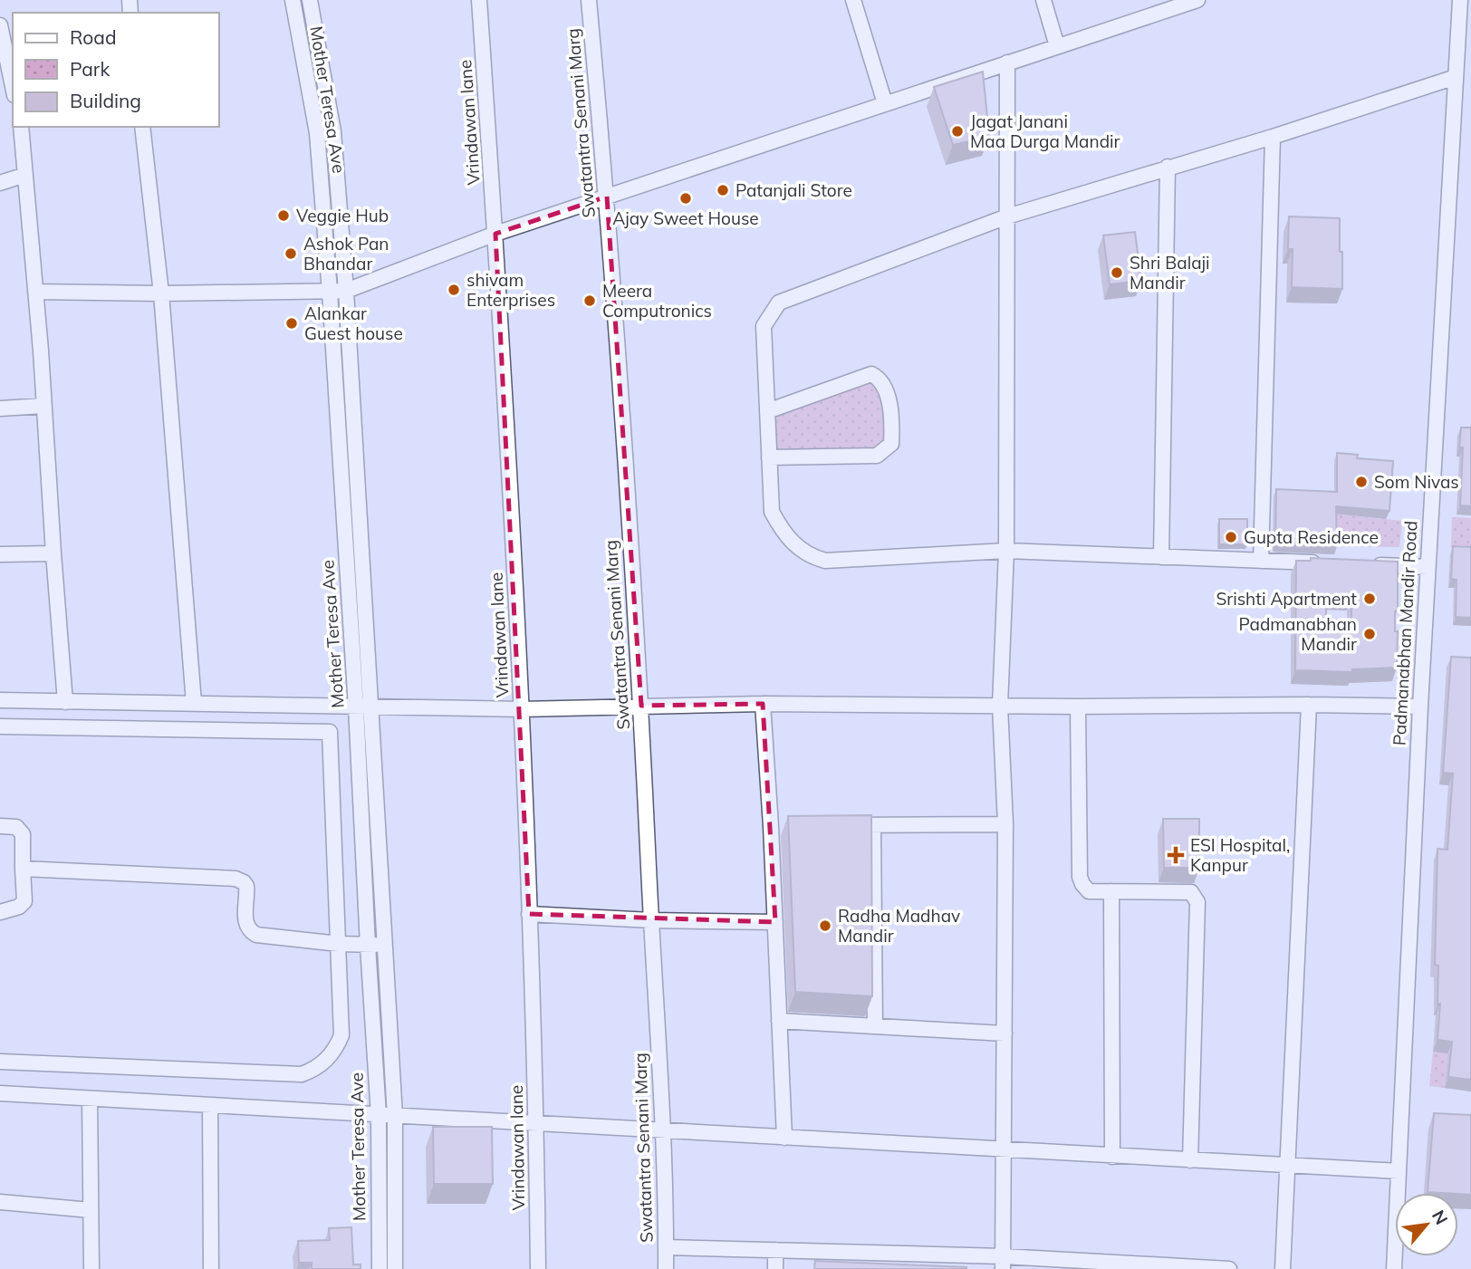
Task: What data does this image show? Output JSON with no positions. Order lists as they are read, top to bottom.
{
  "streets": {
    "street": [
      "Mother Teresa Ave",
      "Vrindawan lane",
      "Swatantra Senani Marg",
      "Padmanabhan Mandir Road"
    ]
  },
  "places": {
    "other": [
      "Jagat Janani Maa Durga Mandir",
      "Patanjali Store",
      "Ajay Sweet House",
      "Veggie Hub",
      "Ashok Pan Bhandar",
      "Shri Balaji Mandir",
      "shivam Enterprises",
      "Meera Computronics",
      "Alankar Guest house",
      "Som Nivas",
      "Gupta Residence",
      "Srishti Apartment",
      "Padmanabhan Mandir",
      "Radha Madhav Mandir"
    ],
    "health": ["ESI Hospital, Kanpur"]
  },
  "legend": ["Road", "Park", "Building"],
  "north": "top right"
}
